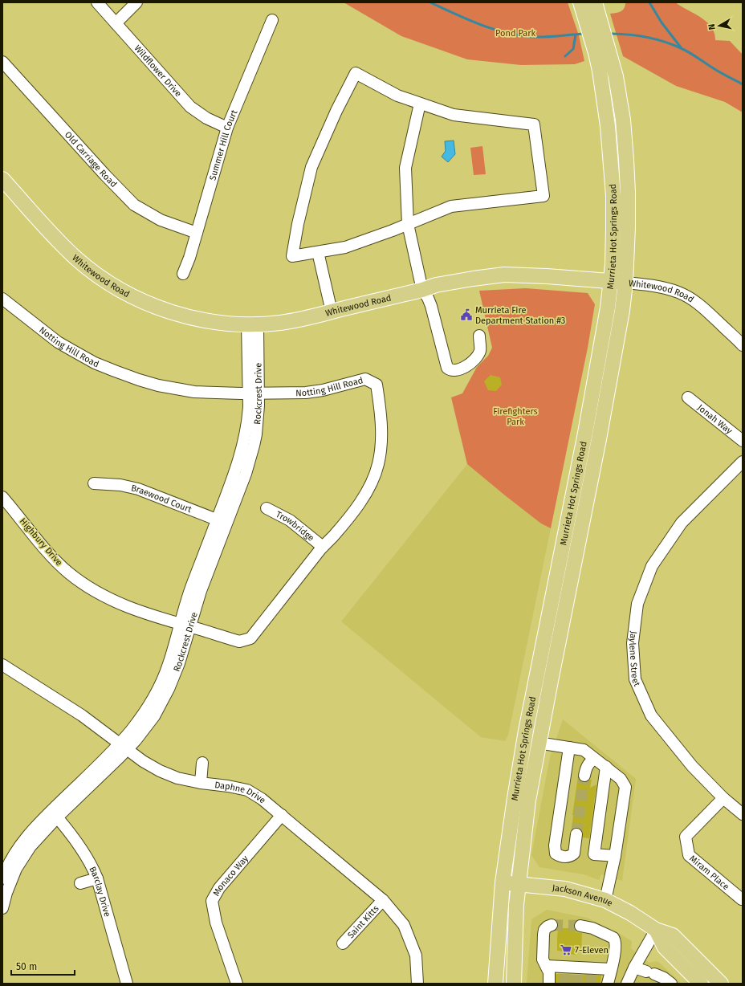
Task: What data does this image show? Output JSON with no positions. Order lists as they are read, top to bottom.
{
  "streets": {
    "main road": ["Murrieta Hot Springs Road", "Whitewood Road", "Jackson Avenue"],
    "street": [
      "Wildflower Drive",
      "Summer Hill Court",
      "Old Carriage Road",
      "Notting Hill Road",
      "Rockcrest Drive",
      "Jonah Way",
      "Braewood Court",
      "Trowbridge",
      "Highbury Drive",
      "Jaylene Street",
      "Daphne Drive",
      "Miram Place",
      "Monaco Way",
      "Barclay Drive",
      "Saint Kitts"
    ]
  },
  "crossings": [
    ["Wildflower Drive", "Summer Hill Court"],
    ["Summer Hill Court", "Old Carriage Road"],
    ["Murrieta Hot Springs Road", "Whitewood Road"],
    ["Murrieta Hot Springs Road", "Jackson Avenue"],
    ["Whitewood Road", "Rockcrest Drive"],
    ["Notting Hill Road", "Rockcrest Drive"],
    ["Notting Hill Road", "Trowbridge"],
    ["Notting Hill Road", "Highbury Drive"],
    ["Rockcrest Drive", "Braewood Court"],
    ["Rockcrest Drive", "Highbury Drive"],
    ["Rockcrest Drive", "Daphne Drive"],
    ["Rockcrest Drive", "Barclay Drive"],
    ["Jaylene Street", "Miram Place"],
    ["Daphne Drive", "Monaco Way"],
    ["Daphne Drive", "Saint Kitts"]
  ],
  "parks": ["Pond Park", "Firefighters Park"],
  "places": {
    "public building": ["Murrieta Fire Department Station #3"],
    "supermarket": ["7-Eleven"]
  },
  "scale_bar": "50 m",
  "north": "left"
}
